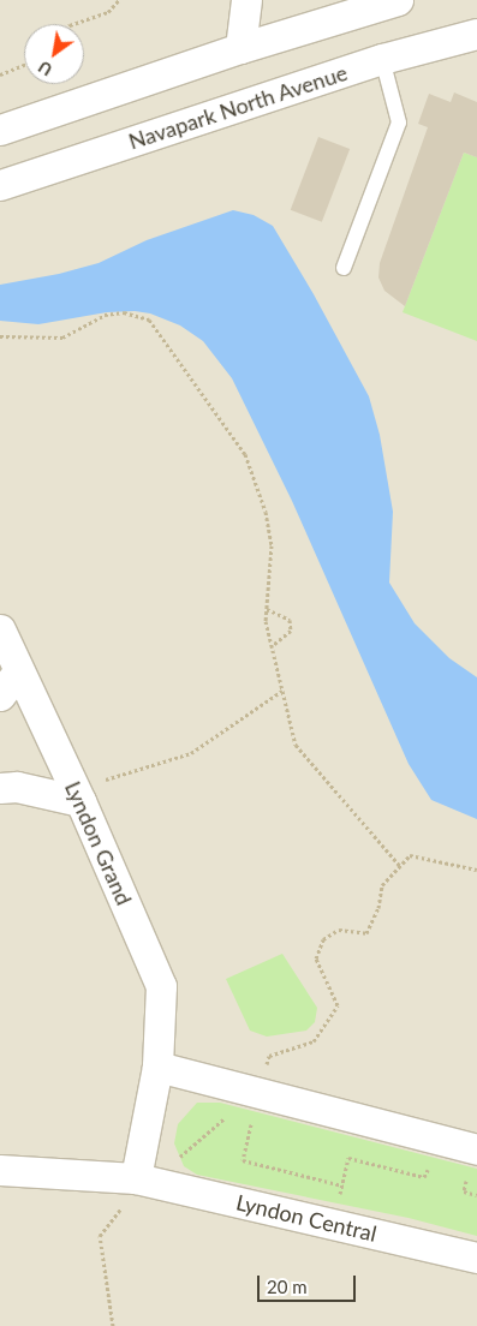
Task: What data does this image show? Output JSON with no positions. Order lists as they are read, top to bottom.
{
  "streets": {
    "street": ["Navapark North Avenue", "Lyndon Grand", "Lyndon Central"]
  },
  "crossings": [
    ["Lyndon Grand", "Lyndon Central"]
  ],
  "scale_bar": "20 m",
  "north": "bottom left"
}
